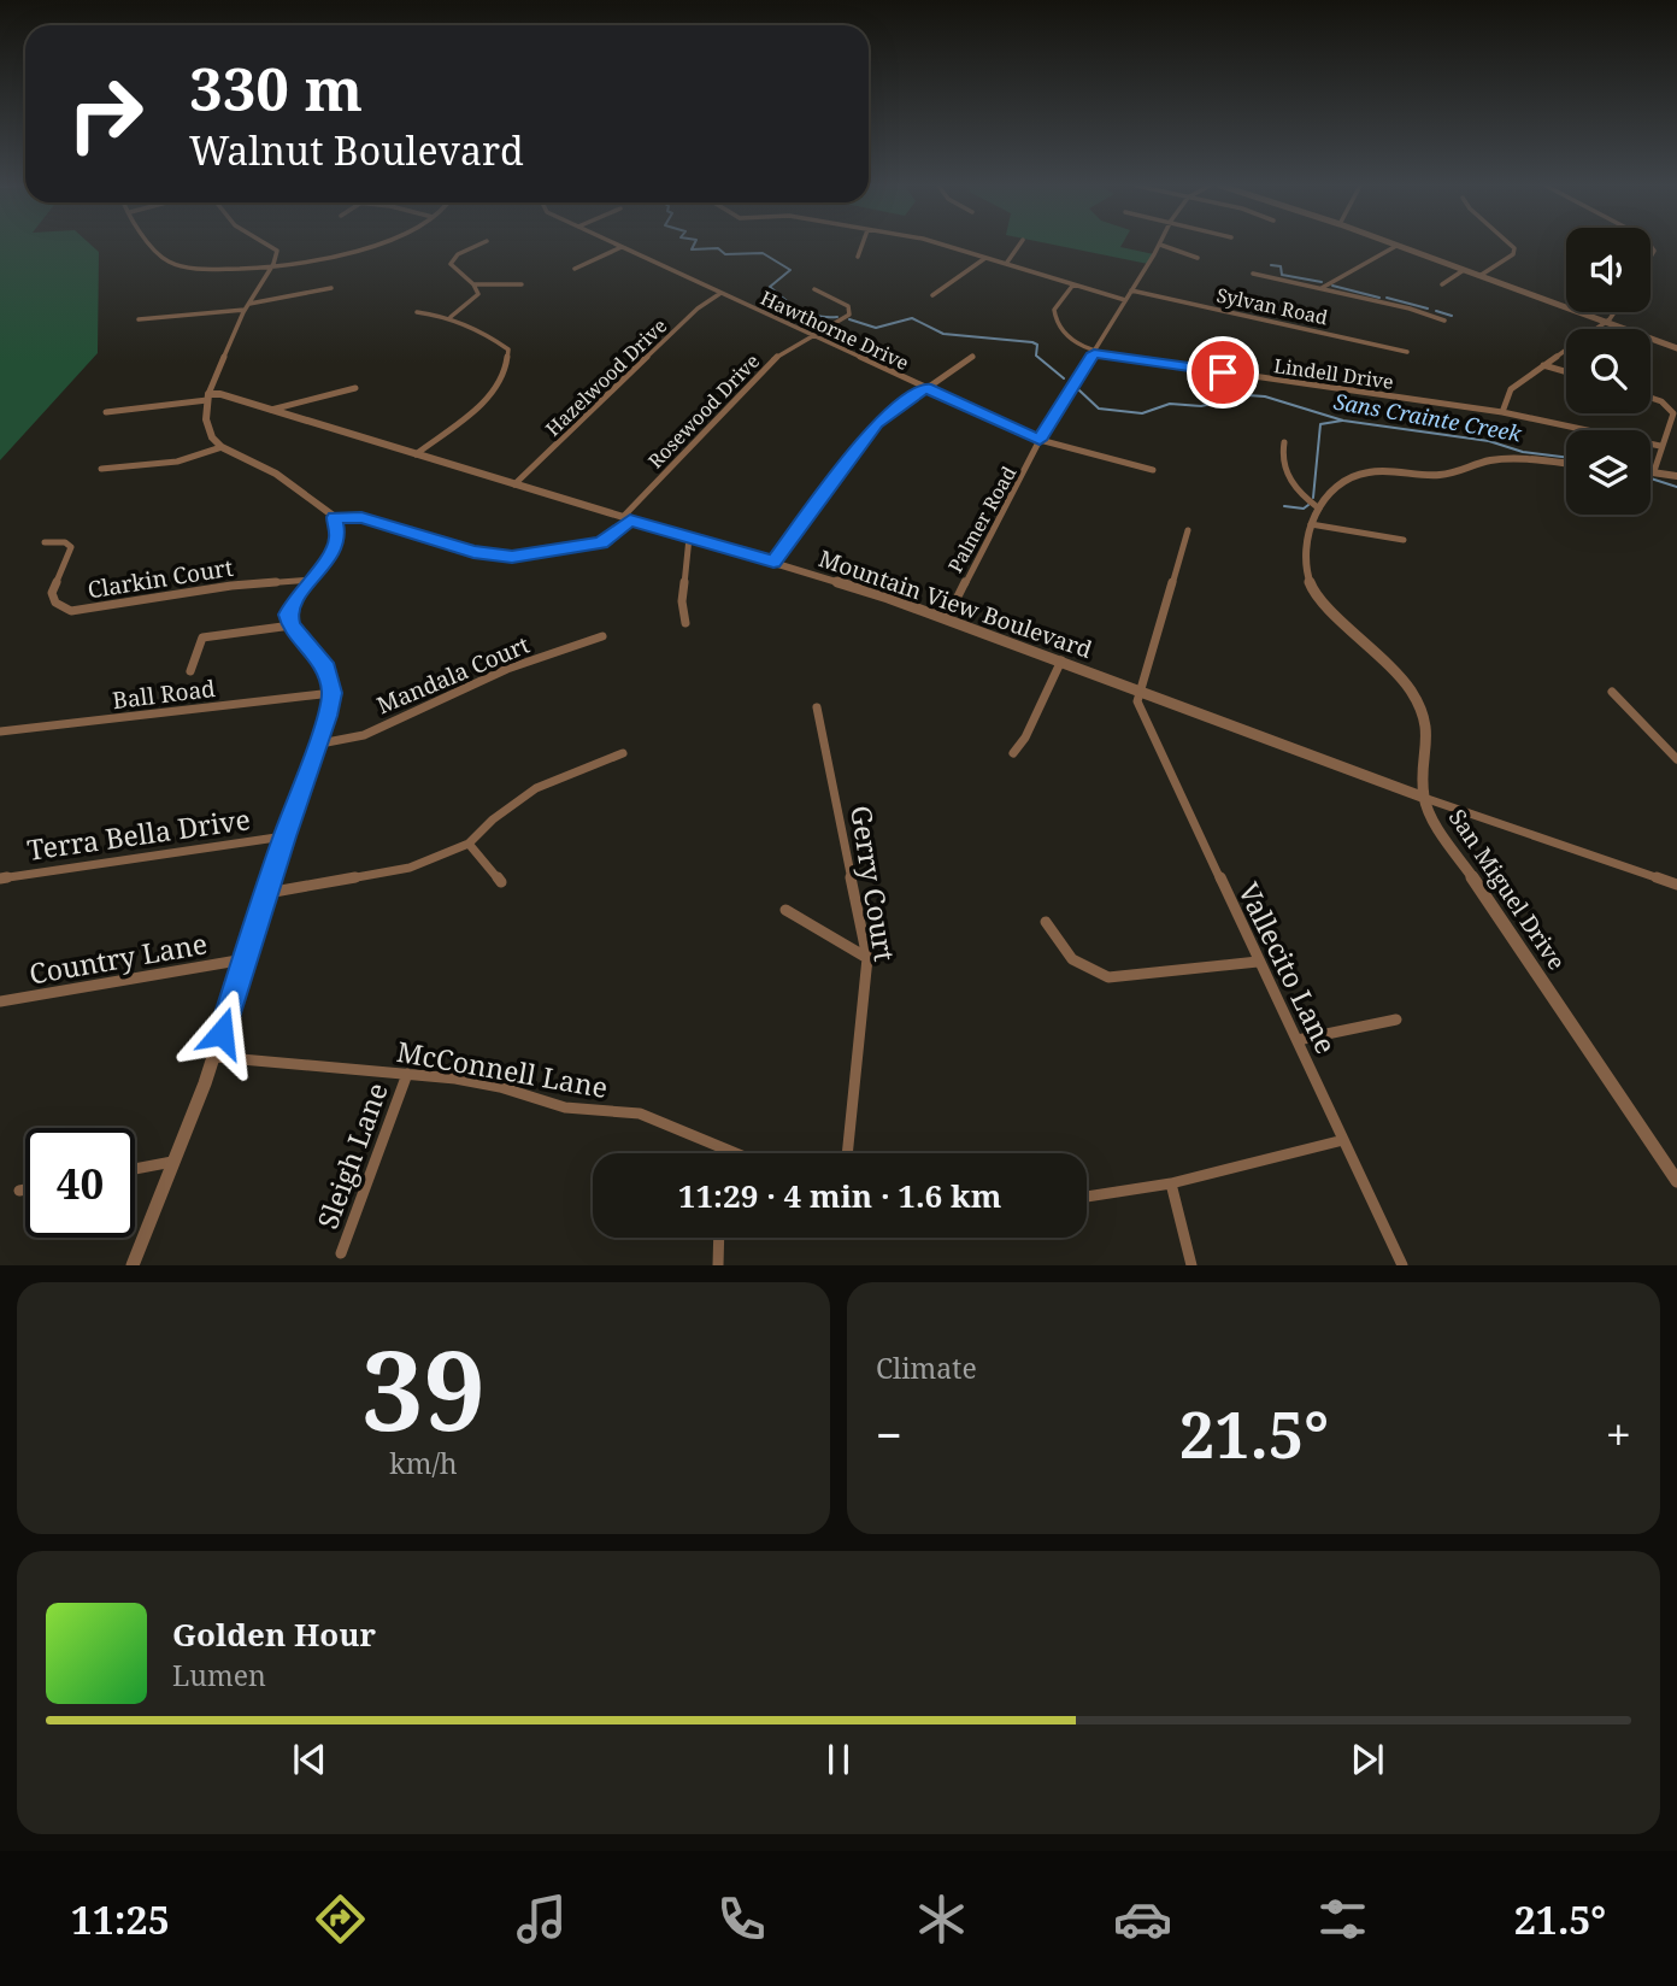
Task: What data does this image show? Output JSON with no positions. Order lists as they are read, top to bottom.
{
  "streets": {
    "street": [
      "Sylvan Road",
      "Hawthorne Drive",
      "Lindell Drive",
      "Hazelwood Drive",
      "Rosewood Drive",
      "Palmer Road",
      "Clarkin Court",
      "Mountain View Boulevard",
      "Mandala Court",
      "Ball Road",
      "Terra Bella Drive",
      "Gerry Court",
      "San Miguel Drive",
      "Country Lane",
      "Vallecito Lane",
      "McConnell Lane",
      "Sleigh Lane"
    ]
  },
  "crossings": [
    ["Sylvan Road", "Palmer Road"],
    ["Hawthorne Drive", "Hazelwood Drive"],
    ["Hawthorne Drive", "Rosewood Drive"],
    ["Hawthorne Drive", "Palmer Road"],
    ["Lindell Drive", "Palmer Road"],
    ["Hazelwood Drive", "Mountain View Boulevard"],
    ["Rosewood Drive", "Mountain View Boulevard"],
    ["Palmer Road", "Mountain View Boulevard"],
    ["Mountain View Boulevard", "San Miguel Drive"],
    ["Mountain View Boulevard", "Vallecito Lane"],
    ["McConnell Lane", "Sleigh Lane"]
  ],
  "water": ["Sans Crainte Creek"],
  "page": {
    "turn": ["330 m", "Walnut Boulevard"],
    "limit": "40",
    "trip": "11:29 · 4 min · 1.6 km",
    "tile": [
      ["39", "km/h"],
      "Climate"
    ],
    "heat": ["−", "21.5°", "+"],
    "song": ["Golden Hour", "Lumen"],
    "tabs": ["11:25", "21.5°"]
  }
}
